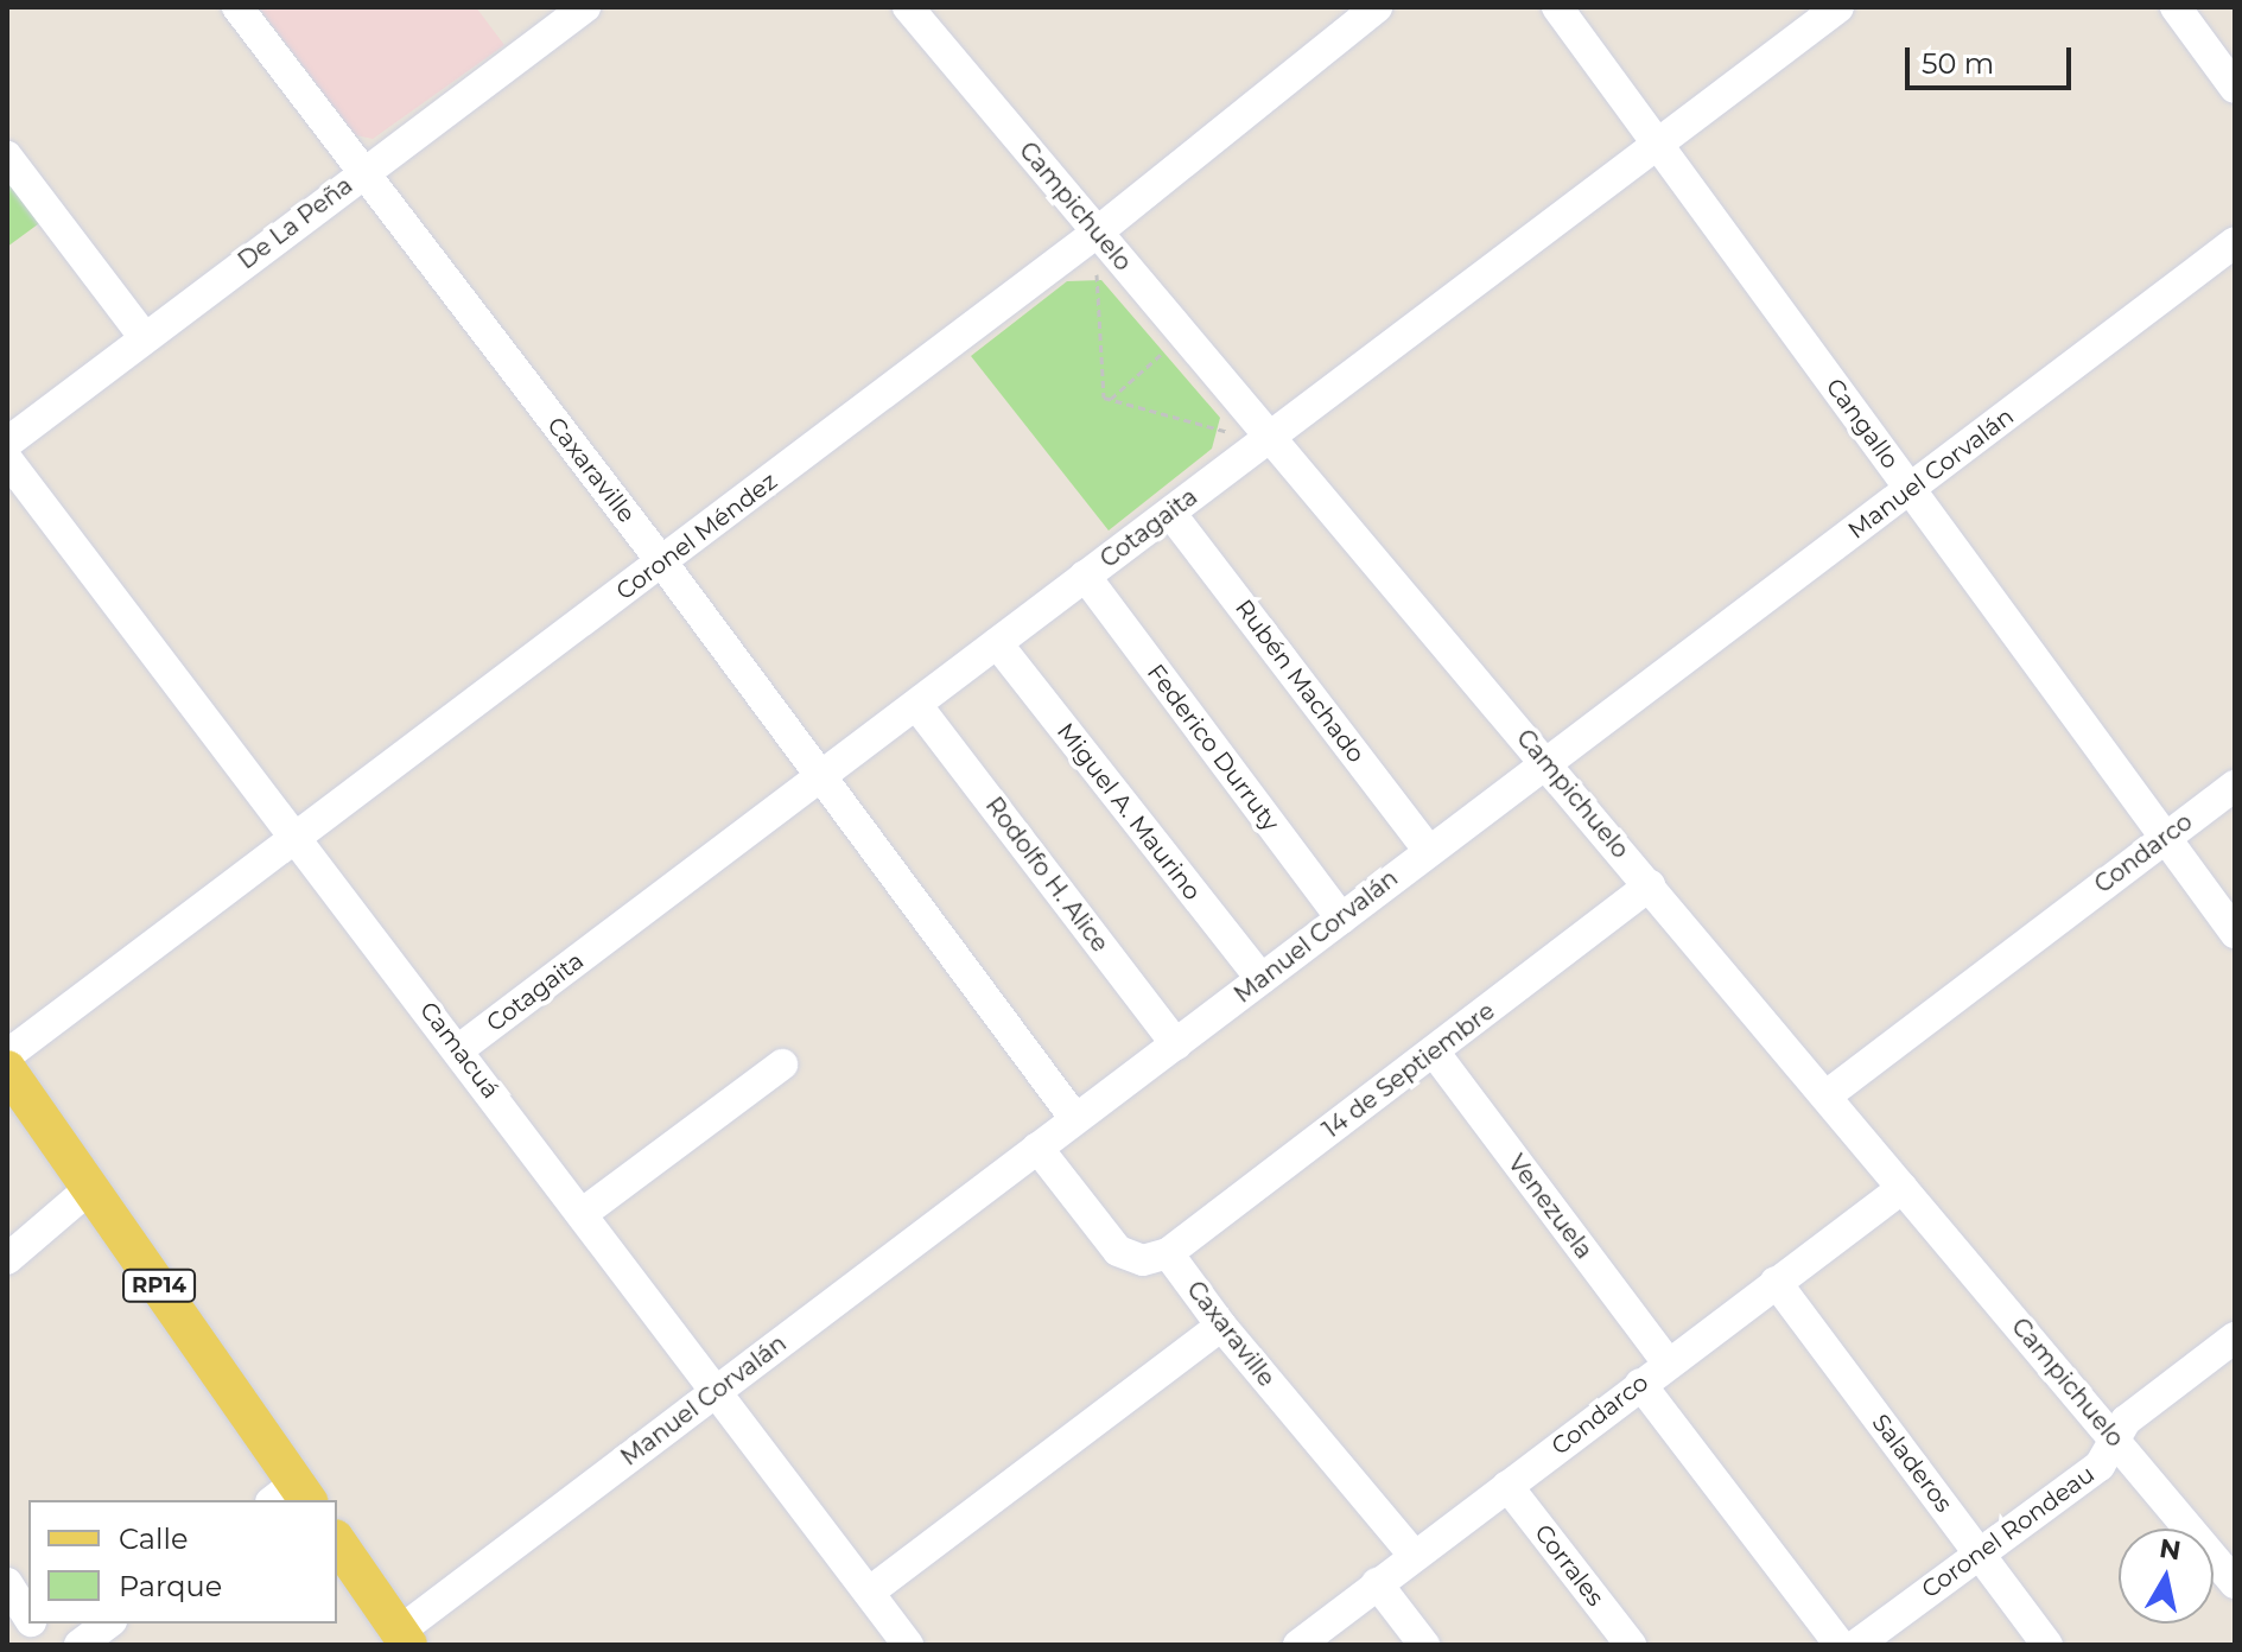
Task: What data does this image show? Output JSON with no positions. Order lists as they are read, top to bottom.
{
  "streets": {
    "main road": ["RP14"],
    "street": [
      "Campichuelo",
      "De La Peña",
      "Cangallo",
      "Caxaraville",
      "Manuel Corvalán",
      "Cotagaita",
      "Coronel Méndez",
      "Rubén Machado",
      "Federico Durruty",
      "Miguel A. Maurino",
      "Condarco",
      "Rodolfo H. Alice",
      "Camacuá",
      "14 de Septiembre",
      "Venezuela",
      "Saladeros",
      "Coronel Rondeau",
      "Corrales"
    ]
  },
  "crossings": [
    ["Campichuelo", "Manuel Corvalán"],
    ["Campichuelo", "Cotagaita"],
    ["Campichuelo", "Coronel Méndez"],
    ["Campichuelo", "Condarco"],
    ["Campichuelo", "14 de Septiembre"],
    ["Campichuelo", "Coronel Rondeau"],
    ["De La Peña", "Caxaraville"],
    ["Cangallo", "Manuel Corvalán"],
    ["Cangallo", "Cotagaita"],
    ["Cangallo", "Condarco"],
    ["Caxaraville", "Manuel Corvalán"],
    ["Caxaraville", "Cotagaita"],
    ["Caxaraville", "Coronel Méndez"],
    ["Caxaraville", "Condarco"],
    ["Caxaraville", "14 de Septiembre"],
    ["Manuel Corvalán", "Rubén Machado"],
    ["Manuel Corvalán", "Federico Durruty"],
    ["Manuel Corvalán", "Miguel A. Maurino"],
    ["Manuel Corvalán", "Rodolfo H. Alice"],
    ["Manuel Corvalán", "Camacuá"],
    ["Cotagaita", "Rubén Machado"],
    ["Cotagaita", "Federico Durruty"],
    ["Cotagaita", "Miguel A. Maurino"],
    ["Cotagaita", "Rodolfo H. Alice"],
    ["Cotagaita", "Camacuá"],
    ["Coronel Méndez", "Camacuá"],
    ["Condarco", "Venezuela"],
    ["Condarco", "Saladeros"],
    ["Condarco", "Corrales"],
    ["14 de Septiembre", "Venezuela"],
    ["Saladeros", "Coronel Rondeau"]
  ],
  "legend": ["Calle", "Parque"],
  "scale_bar": "50 m",
  "north": "top"
}
